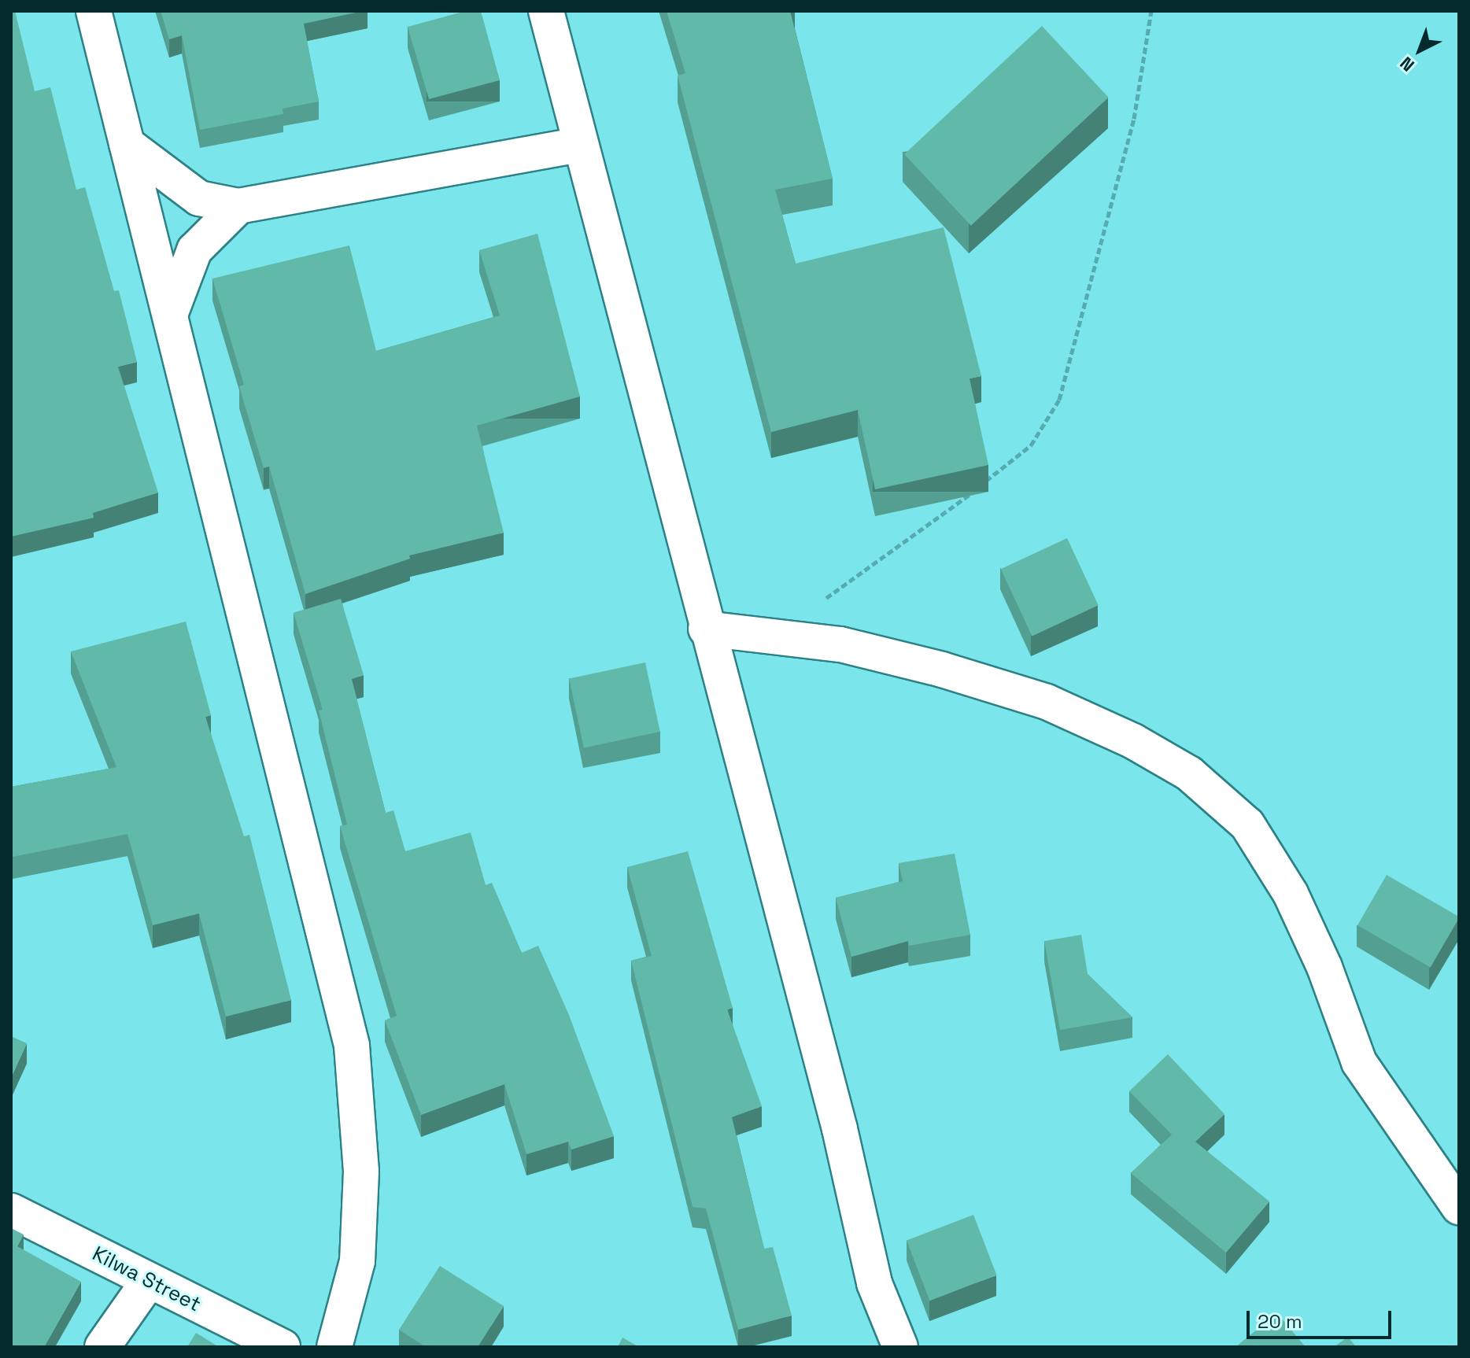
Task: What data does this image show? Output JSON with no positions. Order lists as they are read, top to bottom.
{
  "streets": {
    "street": ["Kilwa Street"]
  },
  "scale_bar": "20 m",
  "north": "bottom left"
}
